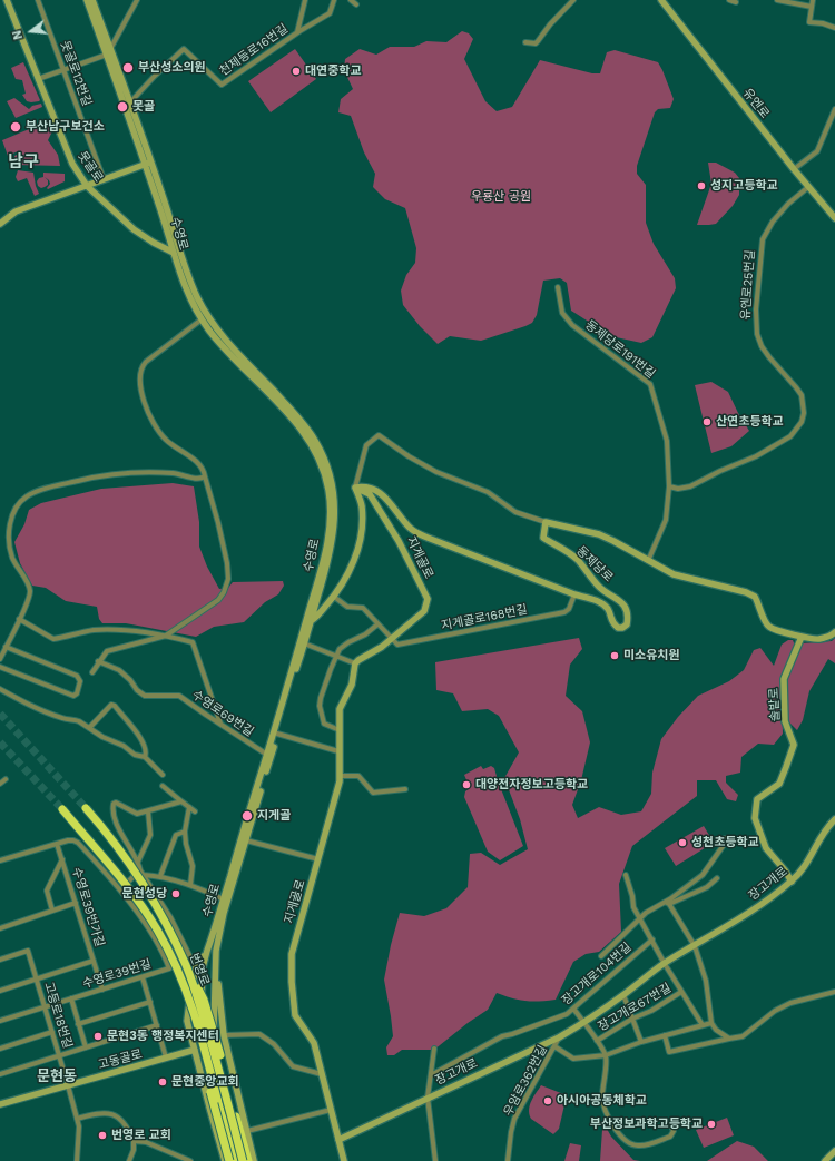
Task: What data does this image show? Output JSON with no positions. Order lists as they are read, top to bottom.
{
  "streets": {
    "highway": ["번영로"],
    "street": [
      "천제등로16번길",
      "못골로12번길",
      "유엔로",
      "못골로",
      "수영로",
      "유엔로25번길",
      "동제당로191번길",
      "지게골로",
      "동제당로",
      "지게골로168번길",
      "솔밭로",
      "수영로69번길",
      "장고개로",
      "수영로39번가길",
      "수영로39번길",
      "장고개로104번길",
      "장고개로67번길",
      "고등로18번길",
      "고동골로",
      "우암로362번길"
    ]
  },
  "crossings": [
    ["천제등로16번길", "수영로"],
    ["유엔로", "유엔로25번길"],
    ["못골로", "수영로"],
    ["수영로", "수영로69번길"],
    ["수영로", "번영로"],
    ["유엔로25번길", "동제당로191번길"],
    ["동제당로191번길", "동제당로"],
    ["지게골로", "동제당로"],
    ["지게골로", "지게골로168번길"],
    ["지게골로", "장고개로"],
    ["동제당로", "지게골로168번길"],
    ["동제당로", "솔밭로"],
    ["솔밭로", "장고개로"],
    ["장고개로", "장고개로67번길"],
    ["장고개로", "우암로362번길"],
    ["수영로39번가길", "수영로39번길"],
    ["수영로39번가길", "고등로18번길"],
    ["수영로39번길", "고등로18번길"],
    ["고등로18번길", "고동골로"]
  ],
  "districts": ["남구", "문현동"],
  "parks": ["우룡산 공원"],
  "places": [
    "부산성소의원",
    "대연중학교",
    "못골",
    "부산남구보건소",
    "성지고등학교",
    "산연초등학교",
    "미소유치원",
    "대양전자정보고등학교",
    "지게골",
    "성천초등학교",
    "문현성당",
    "문현3동 행정복지센터",
    "문현중앙교회",
    "아시아공동체학교",
    "부산정보과학고등학교",
    "번영로 교회"
  ],
  "north": "left"
}
